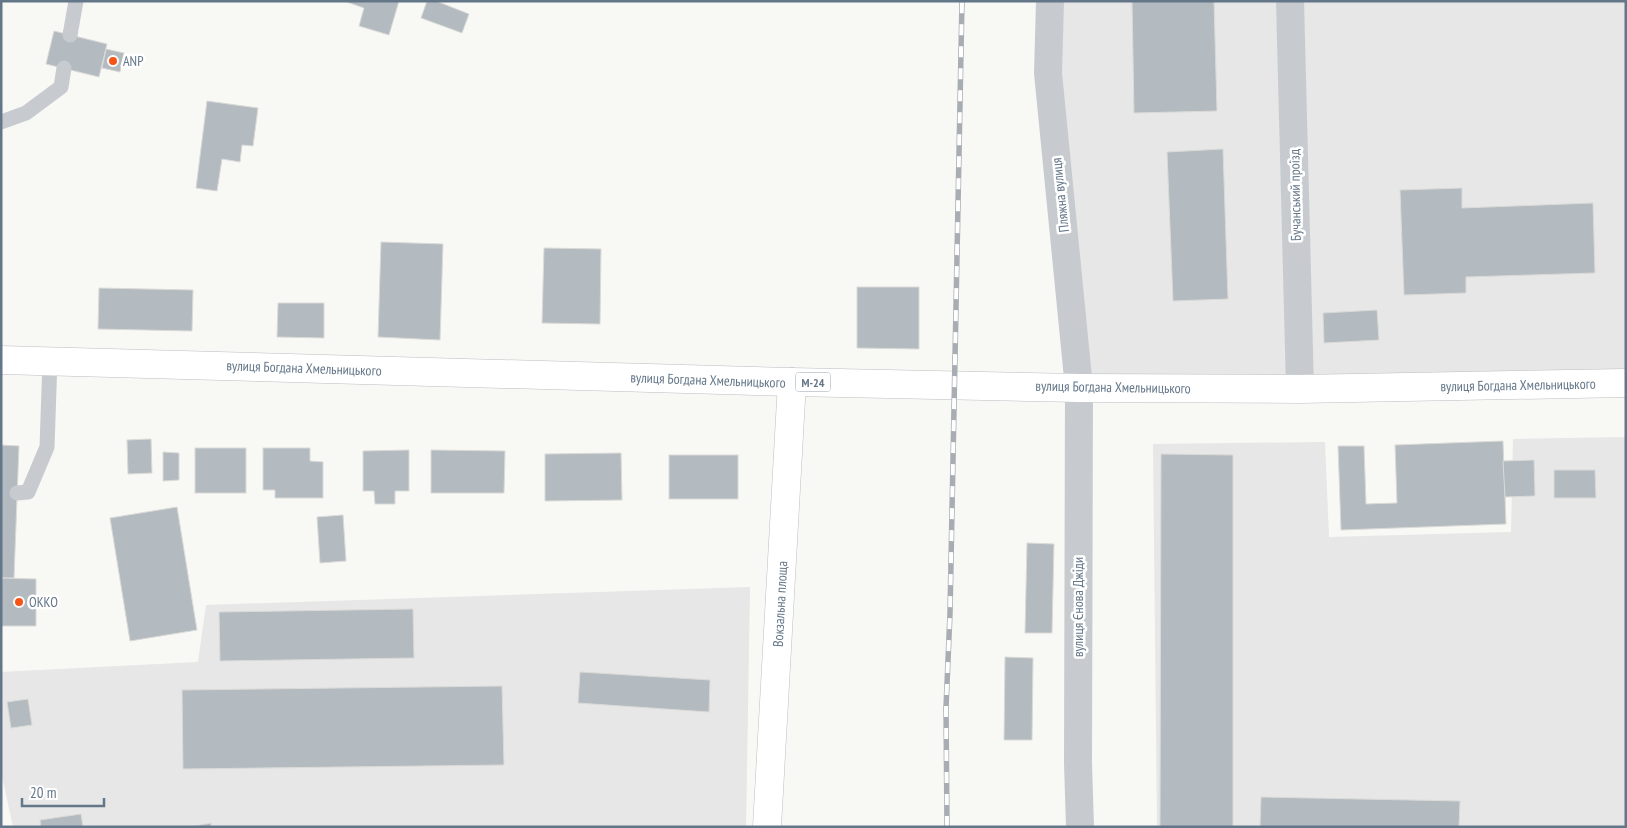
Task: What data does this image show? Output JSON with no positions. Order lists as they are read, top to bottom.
{
  "streets": {
    "main road": ["вулиця Богдана Хмельницького", "М-24", "Вокзальна площа"],
    "street": ["Пляжна вулиця", "Бучанський проїзд", "вулиця Єнова Джіди"]
  },
  "crossings": [
    ["Пляжна вулиця", "вулиця Богдана Хмельницького"],
    ["Пляжна вулиця", "вулиця Єнова Джіди"],
    ["Бучанський проїзд", "вулиця Богдана Хмельницького"],
    ["вулиця Богдана Хмельницького", "Вокзальна площа"],
    ["вулиця Богдана Хмельницького", "вулиця Єнова Джіди"]
  ],
  "places": ["ANP", "ОККО"],
  "scale_bar": "20 m"
}
